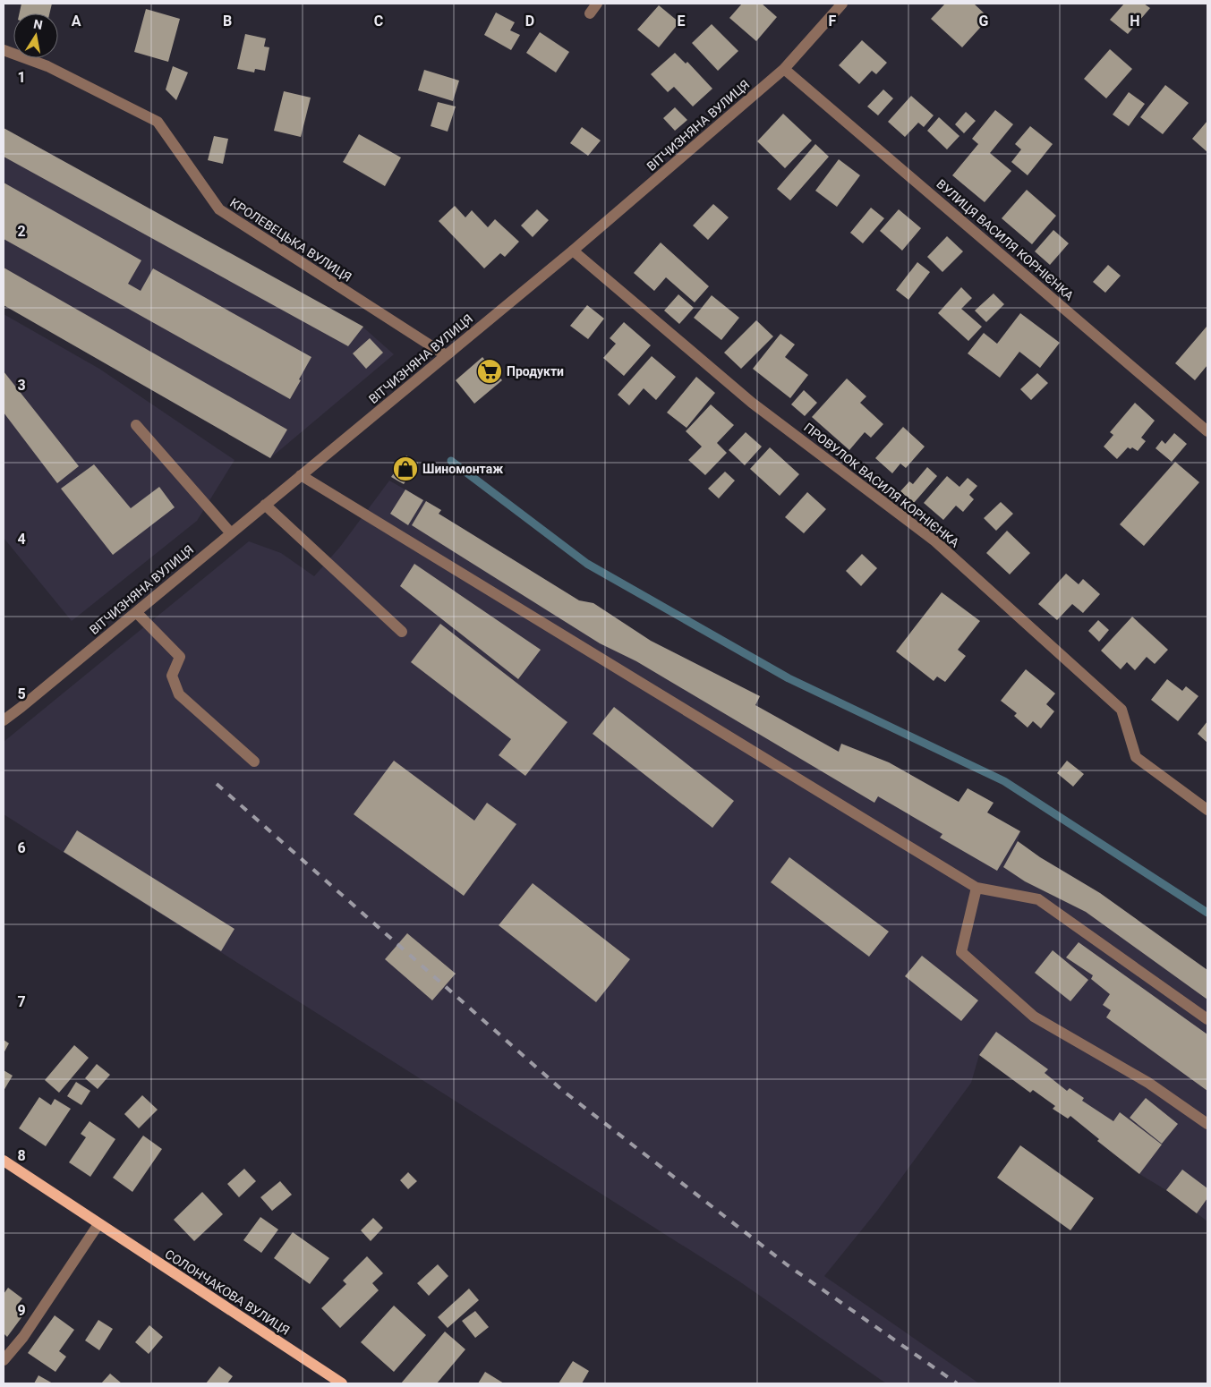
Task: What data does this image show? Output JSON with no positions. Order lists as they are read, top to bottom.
{
  "streets": {
    "main road": ["СОЛОНЧАКОВА ВУЛИЦЯ"],
    "street": [
      "ВІТЧИЗНЯНА ВУЛИЦЯ",
      "КРОЛЕВЕЦЬКА ВУЛИЦЯ",
      "ВУЛИЦЯ ВАСИЛЯ КОРНІЄНКА",
      "ПРОВУЛОК ВАСИЛЯ КОРНІЄНКА"
    ]
  },
  "crossings": [
    ["ВІТЧИЗНЯНА ВУЛИЦЯ", "КРОЛЕВЕЦЬКА ВУЛИЦЯ"],
    ["ВІТЧИЗНЯНА ВУЛИЦЯ", "ВУЛИЦЯ ВАСИЛЯ КОРНІЄНКА"],
    ["ВІТЧИЗНЯНА ВУЛИЦЯ", "ПРОВУЛОК ВАСИЛЯ КОРНІЄНКА"]
  ],
  "places": {
    "supermarket": ["Продукти"],
    "shop": ["Шиномонтаж"]
  },
  "north": "top",
  "grid": {
    "columns": [
      "A",
      "B",
      "C",
      "D",
      "E",
      "F",
      "G",
      "H"
    ],
    "rows": [
      "1",
      "2",
      "3",
      "4",
      "5",
      "6",
      "7",
      "8",
      "9"
    ]
  }
}
